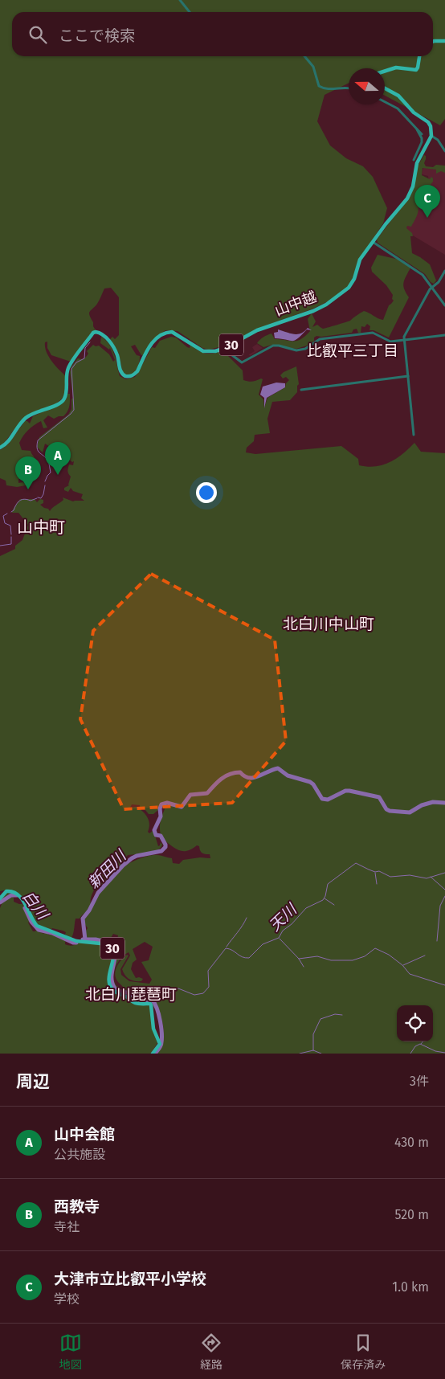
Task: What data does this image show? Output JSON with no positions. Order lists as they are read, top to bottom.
{
  "streets": {
    "main road": ["山中越", "30"]
  },
  "districts": [
    "比叡平三丁目",
    "山中町",
    "北白川中山町",
    "北白川琵琶町"
  ],
  "water": ["新田川", "白川", "天川"],
  "north": "left",
  "page": {
    "search": "ここで検索",
    "pins": ["C", "A", "B"],
    "heading": ["周辺", "3件"],
    "list": [
      {
        "mark": "A",
        "name": "山中会館",
        "note": "公共施設",
        "value": "430 m"
      },
      {
        "mark": "B",
        "name": "西教寺",
        "note": "寺社",
        "value": "520 m"
      },
      {
        "mark": "C",
        "name": "大津市立比叡平小学校",
        "note": "学校",
        "value": "1.0 km"
      }
    ],
    "nav": ["地図", "経路", "保存済み"]
  }
}
